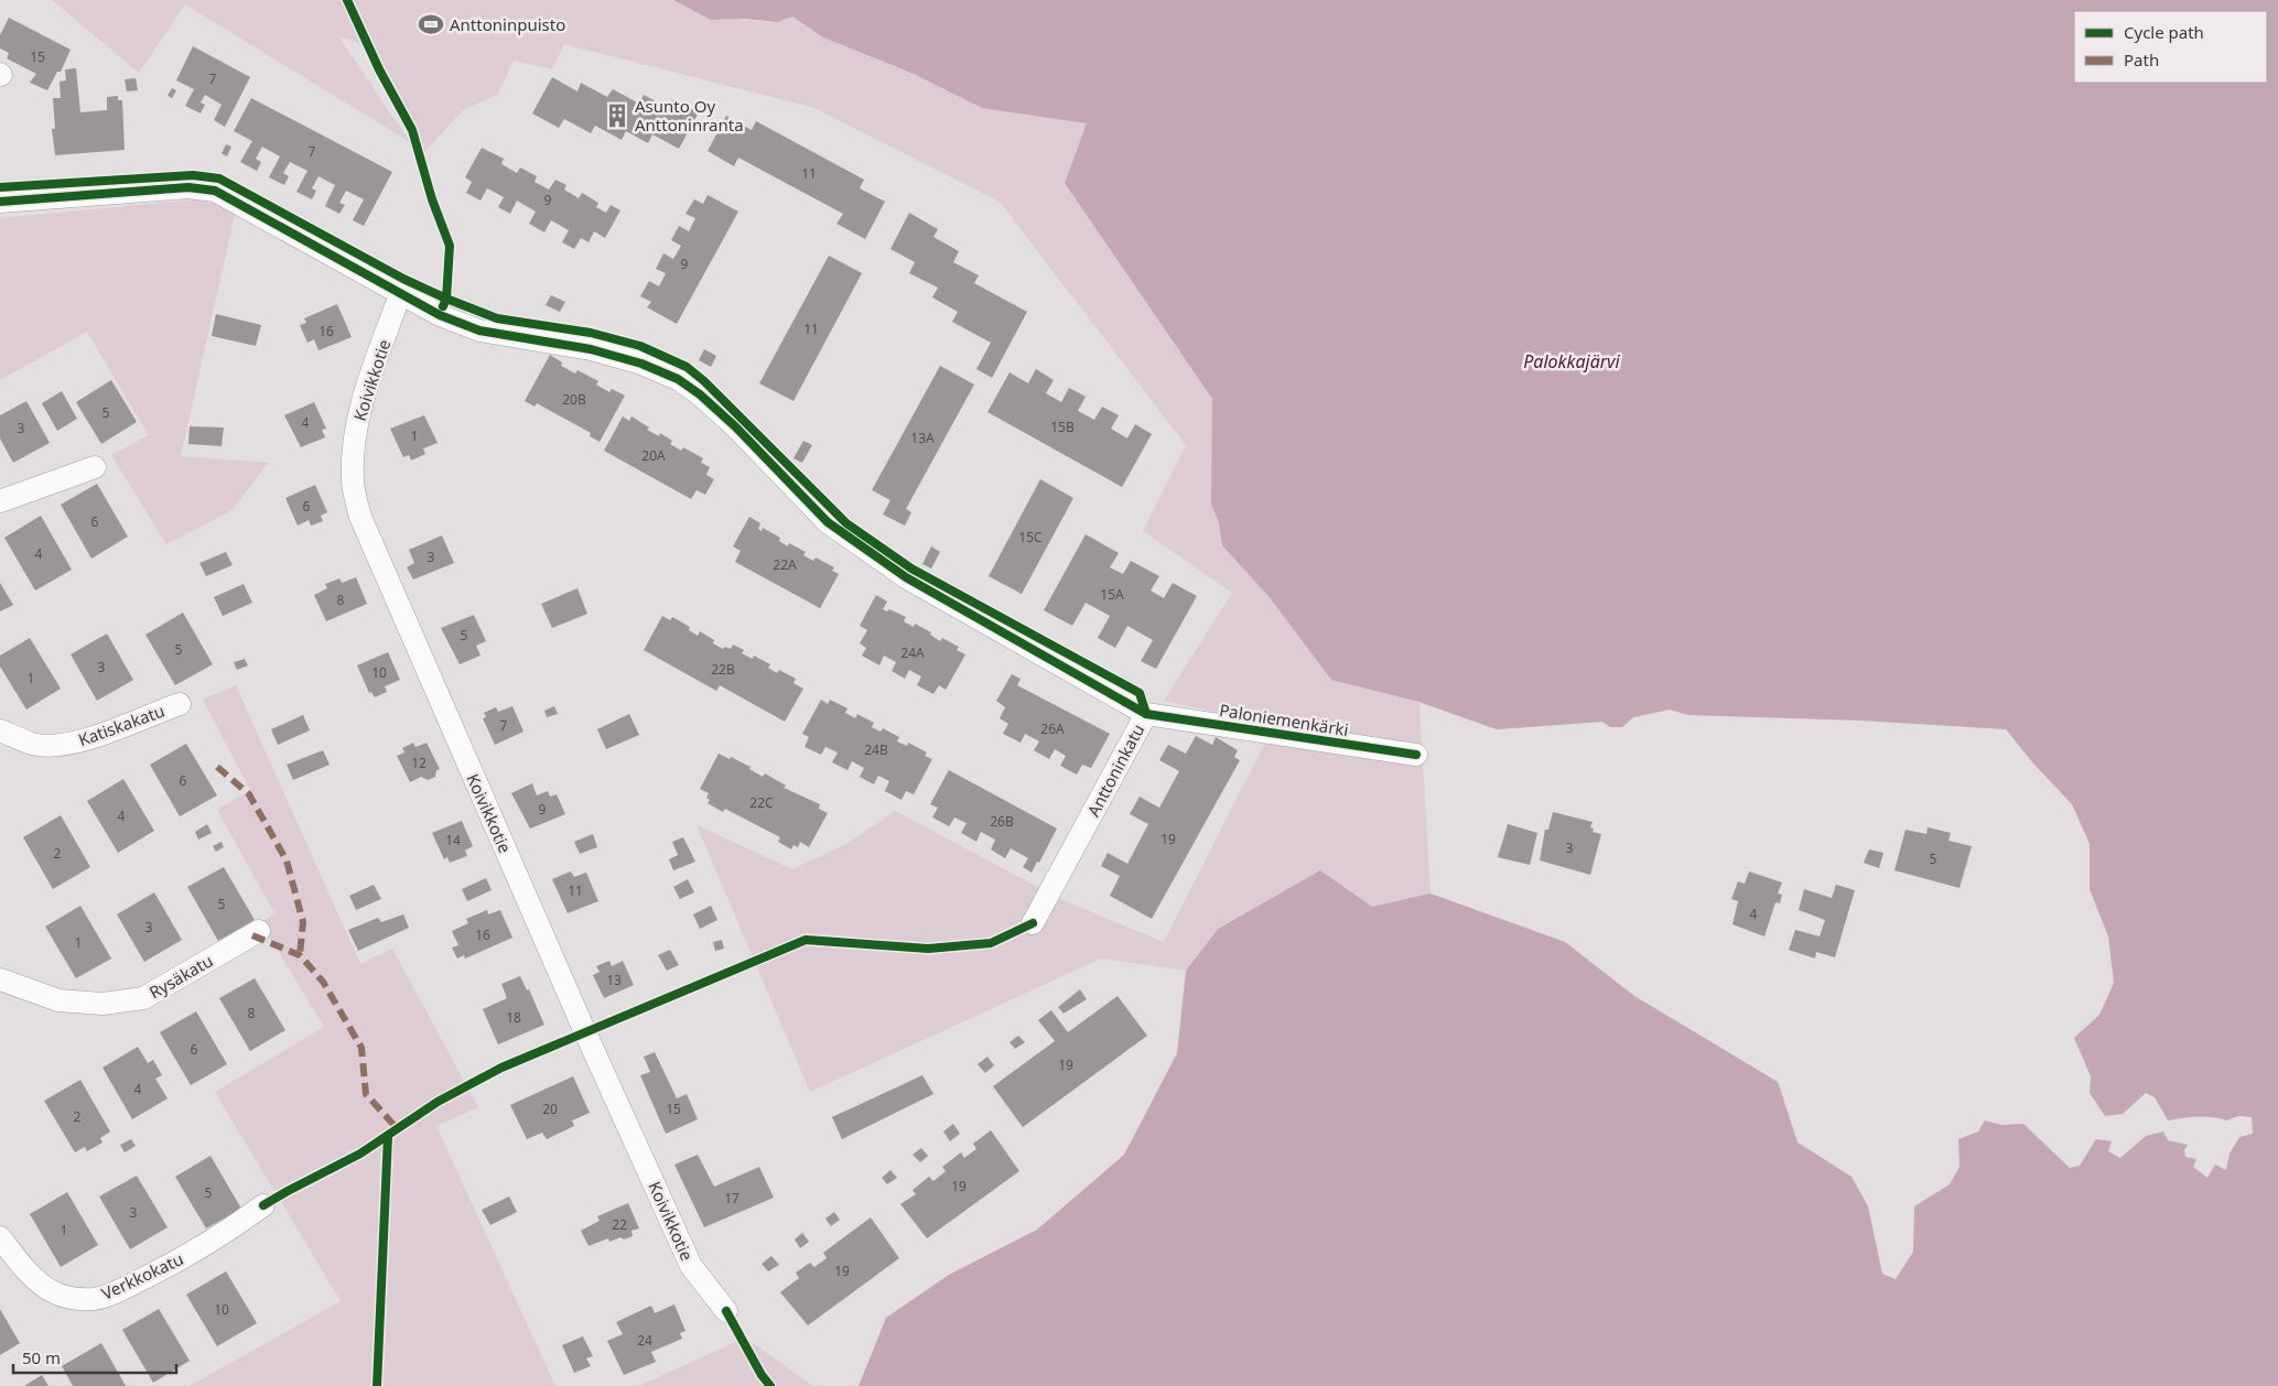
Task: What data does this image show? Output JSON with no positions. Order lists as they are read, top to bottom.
{
  "streets": {
    "street": [
      "Koivikkotie",
      "Paloniemenkärki",
      "Katiskakatu",
      "Anttoninkatu",
      "Rysäkatu",
      "Verkkokatu"
    ]
  },
  "crossings": [
    ["Koivikkotie", "Anttoninkatu"],
    ["Paloniemenkärki", "Anttoninkatu"]
  ],
  "water": ["Palokkajärvi"],
  "places": {
    "sports": ["Anttoninpuisto"],
    "building": ["Asunto Oy Anttoninranta"]
  },
  "house_numbers": [
    "15",
    "7",
    "7",
    "11",
    "9",
    "9",
    "11",
    "16",
    "20B",
    "5",
    "4",
    "15B",
    "3",
    "1",
    "13A",
    "20A",
    "6",
    "6",
    "15C",
    "4",
    "3",
    "22A",
    "15A",
    "8",
    "5",
    "5",
    "24A",
    "3",
    "22B",
    "10",
    "1",
    "7",
    "26A",
    "24B",
    "12",
    "6",
    "22C",
    "9",
    "4",
    "26B",
    "19",
    "14",
    "3",
    "2",
    "5",
    "11",
    "5",
    "4",
    "3",
    "16",
    "1",
    "13",
    "8",
    "18",
    "6",
    "19",
    "4",
    "20",
    "15",
    "2",
    "19",
    "5",
    "17",
    "3",
    "22",
    "1",
    "19",
    "10",
    "24"
  ],
  "legend": ["Cycle path", "Path"],
  "scale_bar": "50 m"
}
